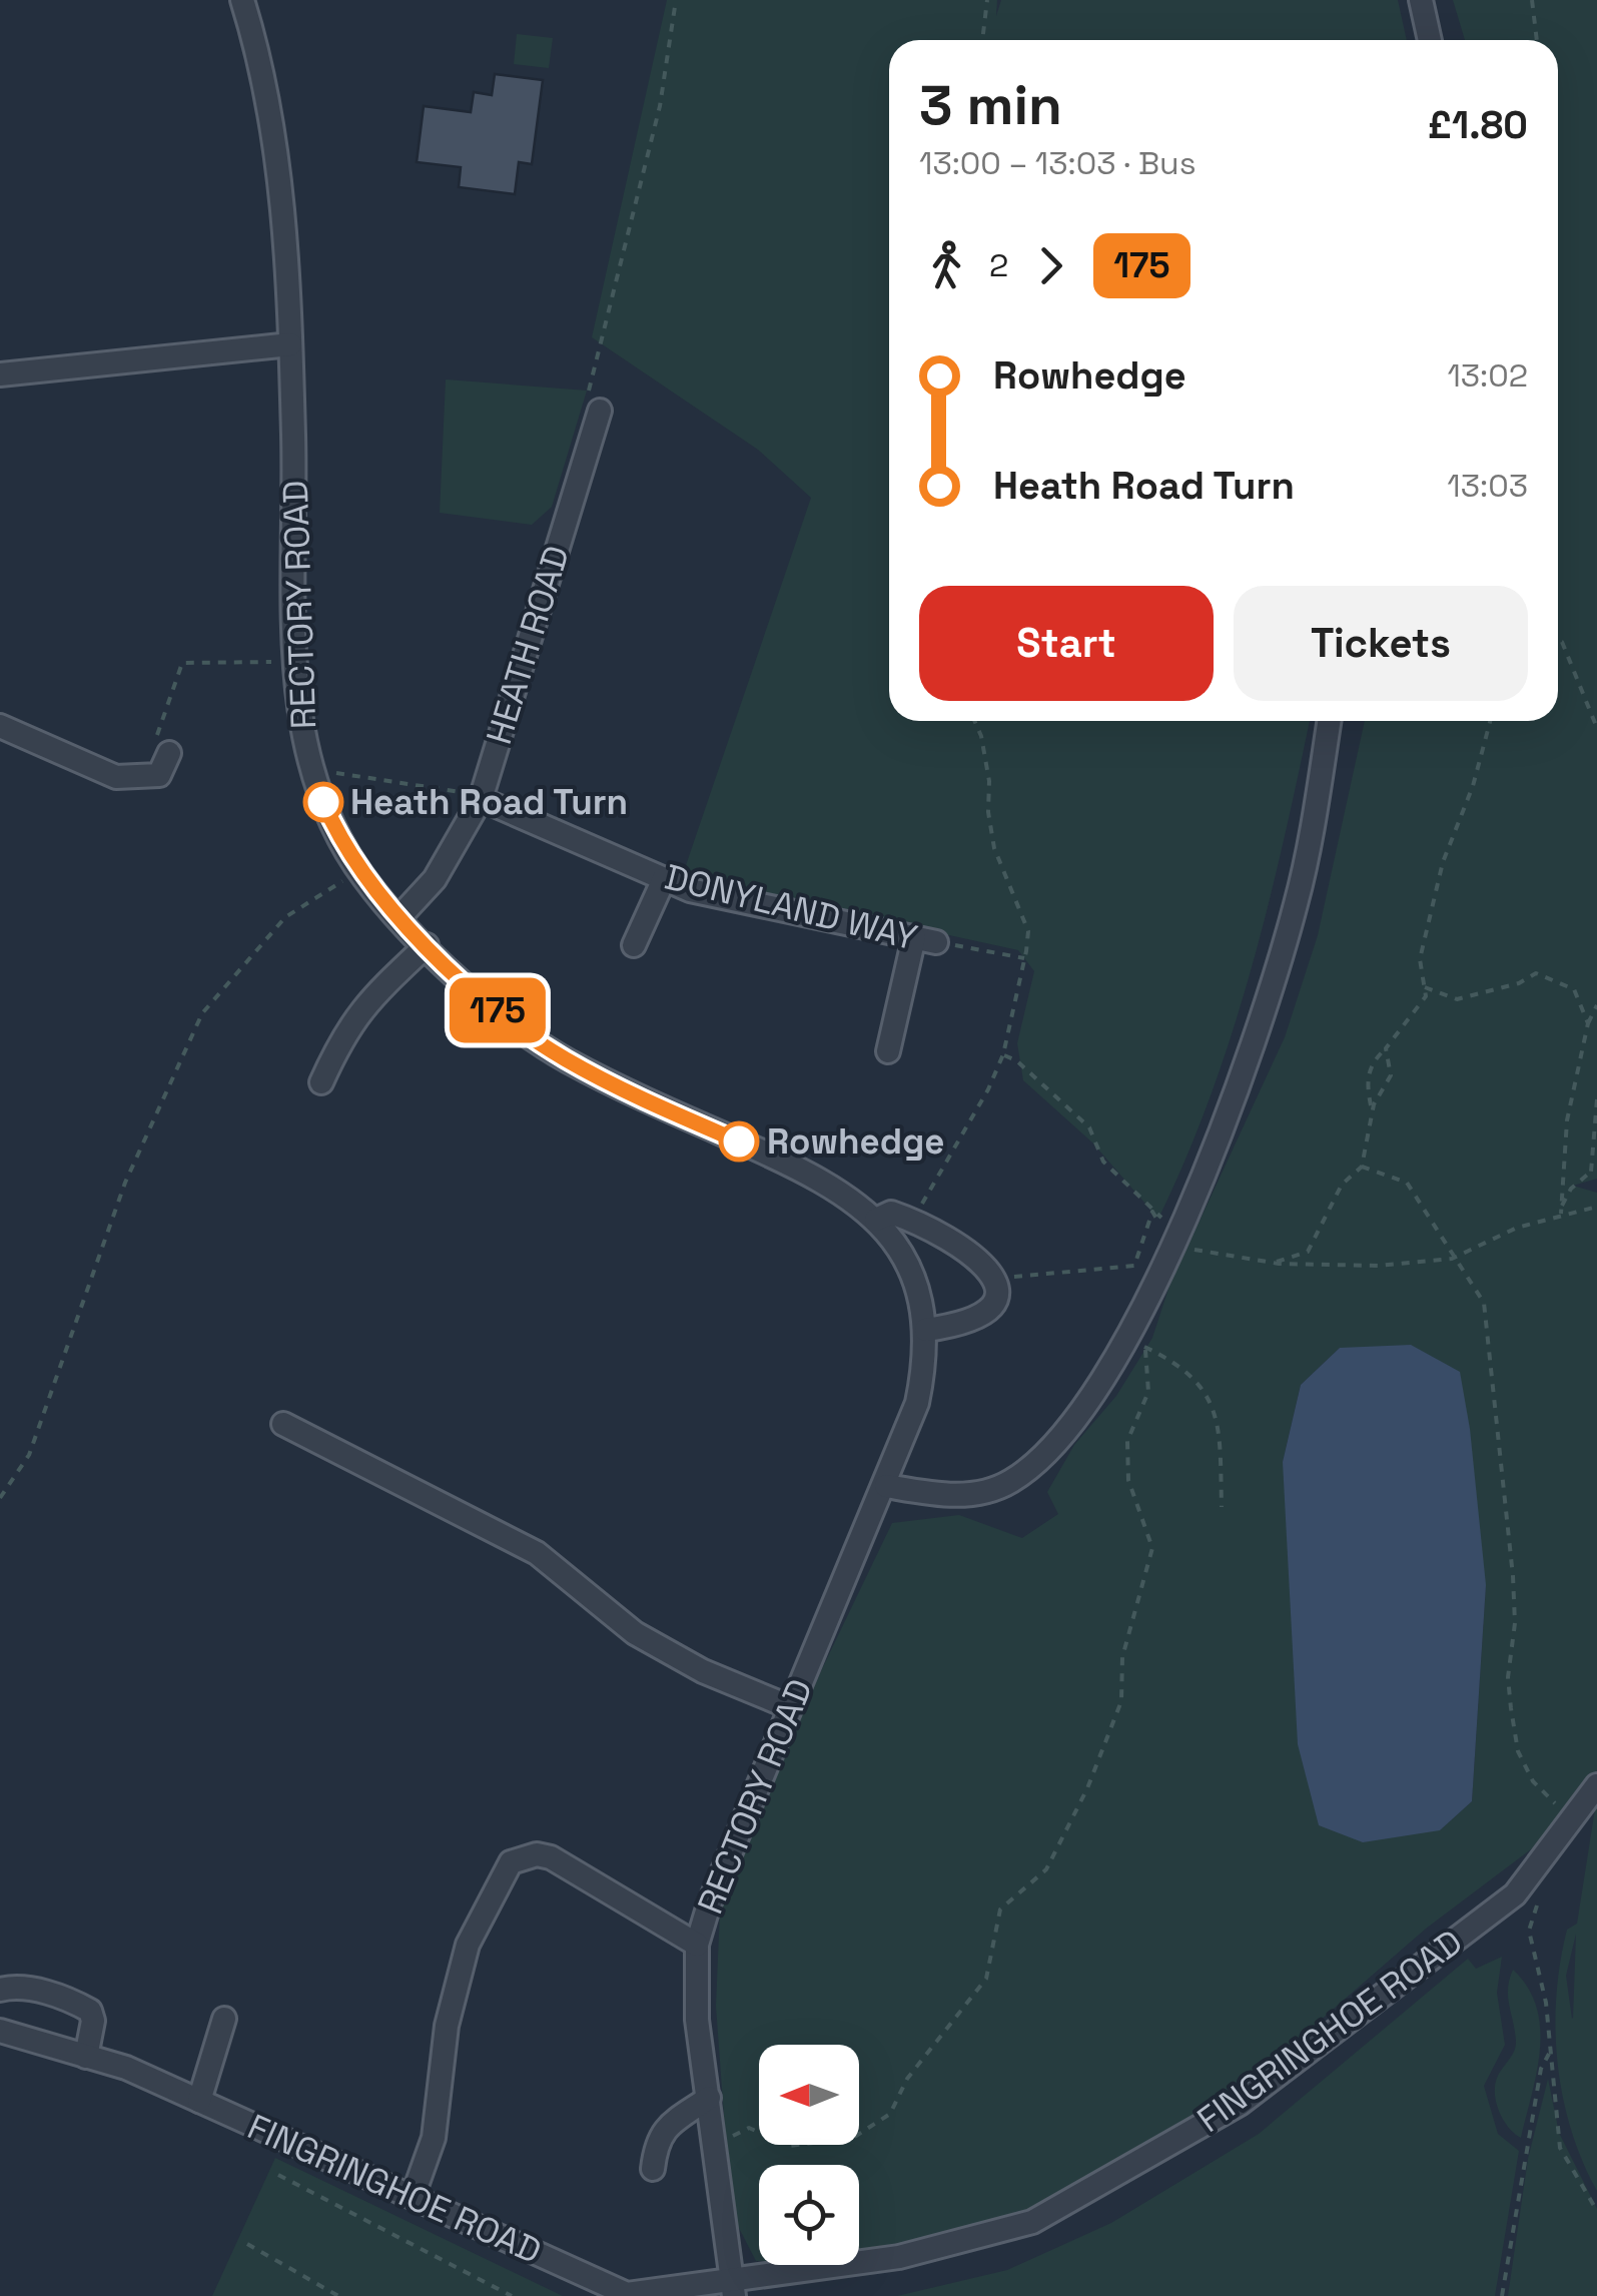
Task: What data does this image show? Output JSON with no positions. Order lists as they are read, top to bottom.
{
  "streets": {
    "street": [
      "RECTORY ROAD",
      "HEATH ROAD",
      "DONYLAND WAY",
      "FINGRINGHOE ROAD"
    ]
  },
  "crossings": [
    ["RECTORY ROAD", "HEATH ROAD"],
    ["RECTORY ROAD", "FINGRINGHOE ROAD"],
    ["HEATH ROAD", "DONYLAND WAY"]
  ],
  "places": ["Heath Road Turn", "Rowhedge"],
  "lines": ["bus line 175"],
  "north": "left",
  "page": {
    "on_map": "175",
    "heading": ["3 min", "13:00 – 13:03 · Bus", "£1.80"],
    "legs": ["2", "175"],
    "list": [
      {
        "name": "Rowhedge",
        "value": "13:02"
      },
      {
        "name": "Heath Road Turn",
        "value": "13:03"
      }
    ],
    "buttons": ["Start", "Tickets"]
  }
}
